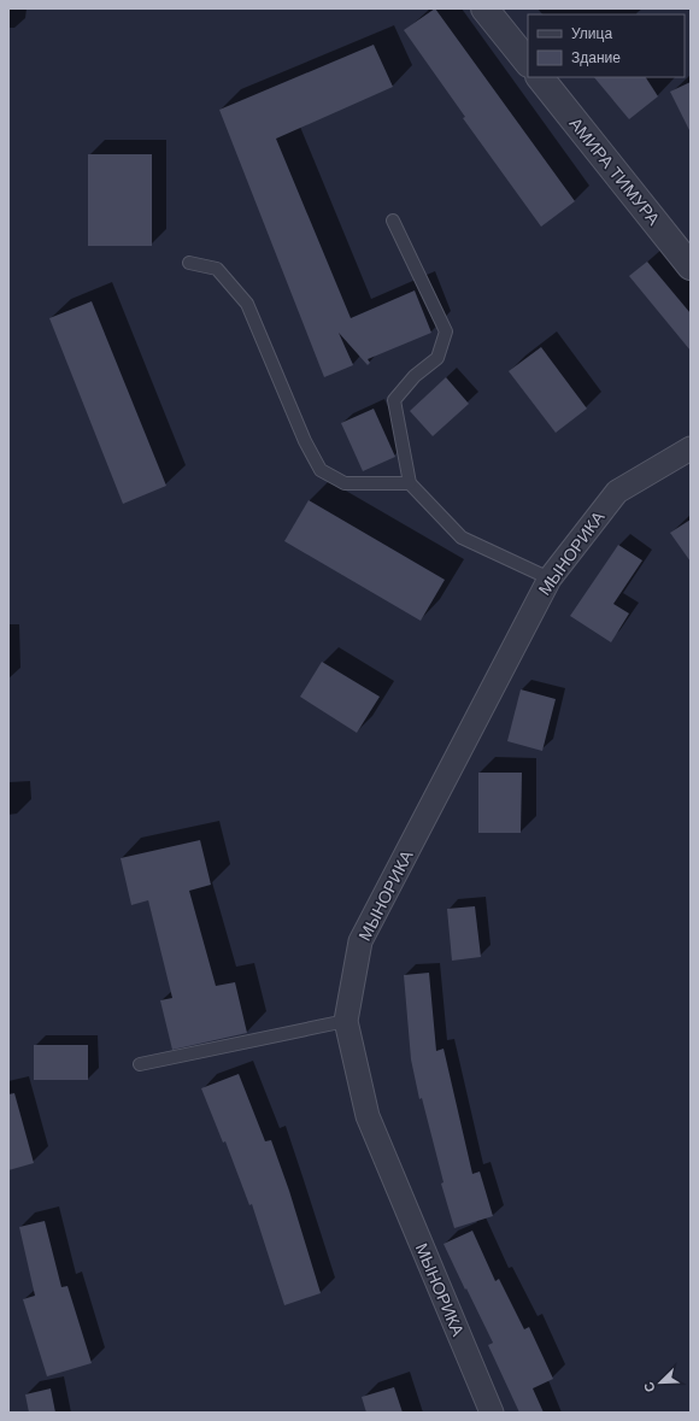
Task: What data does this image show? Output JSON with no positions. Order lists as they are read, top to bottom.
{
  "streets": {
    "street": ["АМИРА ТИМУРА", "МЫНОРИКА"]
  },
  "legend": ["Улица", "Здание"],
  "north": "bottom left"
}
